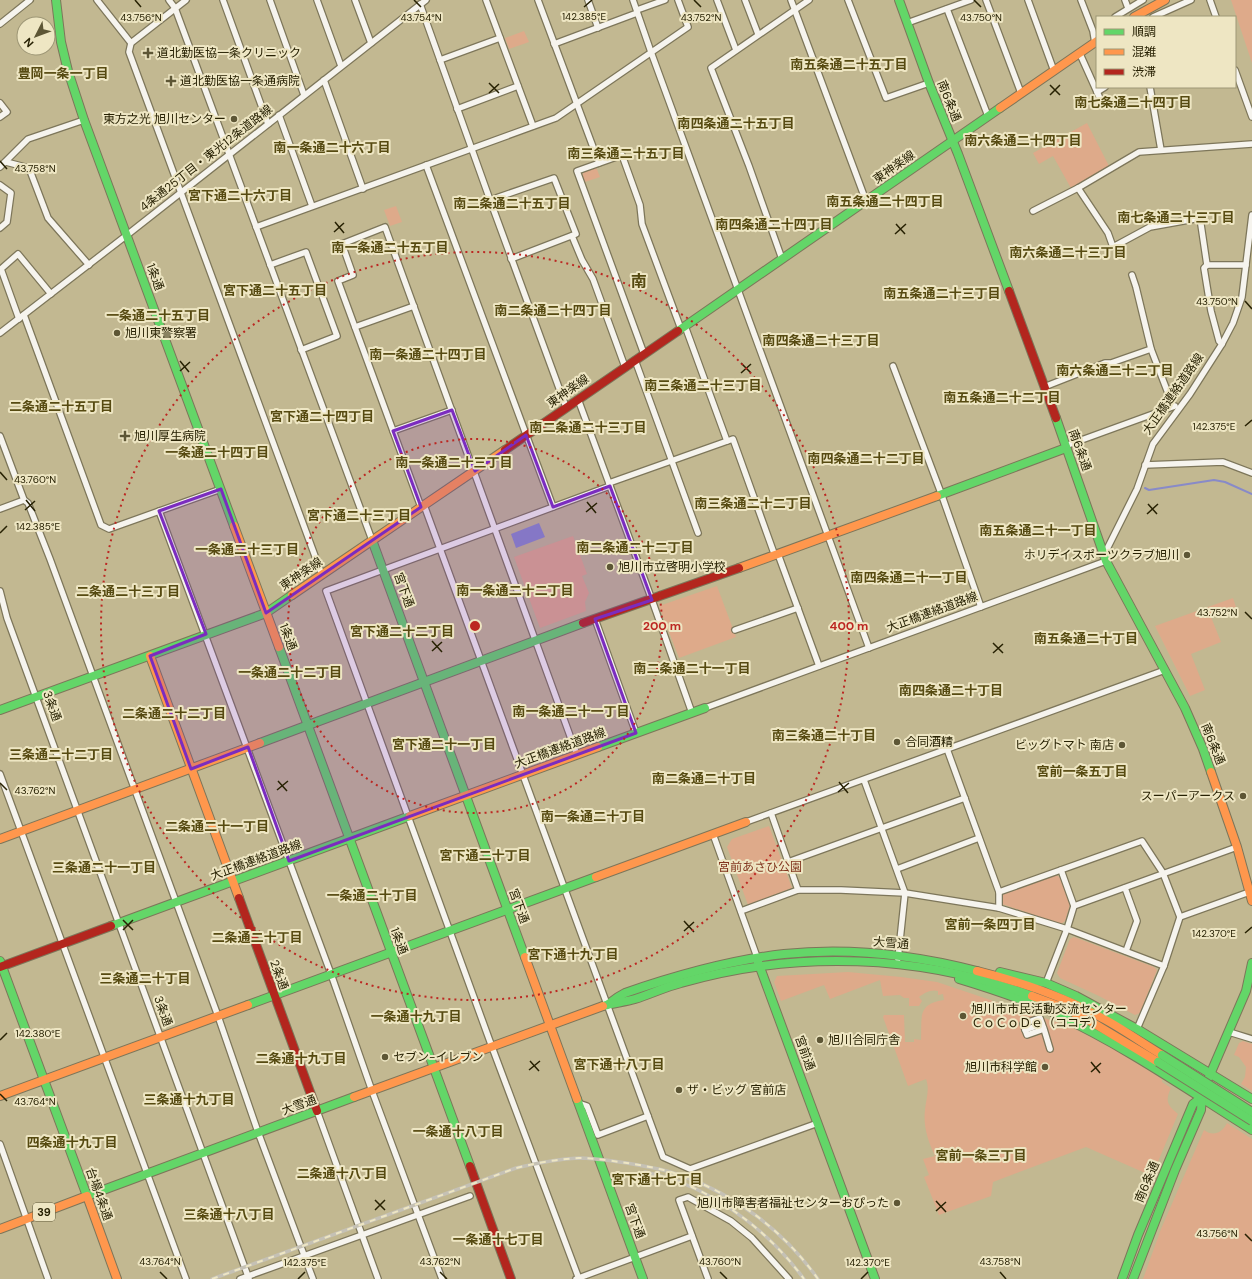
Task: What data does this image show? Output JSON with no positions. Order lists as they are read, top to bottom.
{
  "streets": {
    "main road": [
      "南6条通",
      "東神楽線",
      "1条通",
      "大正橋連絡道路線",
      "宮下通",
      "大雪通",
      "2条通",
      "宮前通",
      "台場4条通",
      "39"
    ],
    "street": ["4条通25丁目・東光12条道路線", "3条通"]
  },
  "crossings": [
    ["南6条通", "東神楽線"],
    ["南6条通", "大正橋連絡道路線"],
    ["4条通25丁目・東光12条道路線", "1条通"],
    ["東神楽線", "1条通"],
    ["東神楽線", "宮下通"],
    ["東神楽線", "3条通"],
    ["東神楽線", "2条通"],
    ["1条通", "大正橋連絡道路線"],
    ["1条通", "大雪通"],
    ["大正橋連絡道路線", "宮下通"],
    ["大正橋連絡道路線", "3条通"],
    ["大正橋連絡道路線", "2条通"],
    ["大正橋連絡道路線", "台場4条通"],
    ["宮下通", "大雪通"],
    ["3条通", "大雪通"],
    ["大雪通", "2条通"],
    ["大雪通", "宮前通"],
    ["大雪通", "台場4条通"]
  ],
  "districts": [
    "南五条通二十五丁目",
    "豊岡一条一丁目",
    "南七条通二十四丁目",
    "南四条通二十五丁目",
    "南六条通二十四丁目",
    "南一条通二十六丁目",
    "南三条通二十五丁目",
    "宮下通二十六丁目",
    "南五条通二十四丁目",
    "南二条通二十五丁目",
    "南七条通二十三丁目",
    "南四条通二十四丁目",
    "南一条通二十五丁目",
    "南六条通二十三丁目",
    "南",
    "宮下通二十五丁目",
    "南五条通二十三丁目",
    "南二条通二十四丁目",
    "一条通二十五丁目",
    "南四条通二十三丁目",
    "南一条通二十四丁目",
    "南六条通二十二丁目",
    "南三条通二十三丁目",
    "南五条通二十二丁目",
    "二条通二十五丁目",
    "宮下通二十四丁目",
    "南二条通二十三丁目",
    "一条通二十四丁目",
    "南四条通二十二丁目",
    "南一条通二十三丁目",
    "南三条通二十二丁目",
    "宮下通二十三丁目",
    "南五条通二十一丁目",
    "南二条通二十二丁目",
    "一条通二十三丁目",
    "南四条通二十一丁目",
    "南一条通二十二丁目",
    "二条通二十三丁目",
    "宮下通二十二丁目",
    "南五条通二十丁目",
    "南二条通二十一丁目",
    "一条通二十二丁目",
    "南四条通二十丁目",
    "南一条通二十一丁目",
    "二条通二十二丁目",
    "南三条通二十丁目",
    "宮下通二十一丁目",
    "三条通二十二丁目",
    "宮前一条五丁目",
    "南二条通二十丁目",
    "南一条通二十丁目",
    "二条通二十一丁目",
    "宮下通二十丁目",
    "三条通二十一丁目",
    "一条通二十丁目",
    "宮前一条四丁目",
    "二条通二十丁目",
    "宮下通十九丁目",
    "三条通二十丁目",
    "一条通十九丁目",
    "二条通十九丁目",
    "宮下通十八丁目",
    "三条通十九丁目",
    "一条通十八丁目",
    "四条通十九丁目",
    "宮前一条三丁目",
    "二条通十八丁目",
    "宮下通十七丁目",
    "三条通十八丁目",
    "一条通十七丁目"
  ],
  "parks": ["宮前あさひ公園"],
  "places": {
    "health": ["道北勤医協一条クリニック", "道北勤医協一条通病院", "旭川厚生病院"],
    "other": [
      "東方之光 旭川センター",
      "旭川東警察署",
      "ホリデイスポーツクラブ旭川",
      "旭川市立啓明小学校",
      "合同酒精",
      "ビッグトマト 南店",
      "スーパーアークス",
      "旭川市市民活動交流センター ＣｏＣｏＤｅ（ココデ）",
      "旭川合同庁舎",
      "セブン-イレブン",
      "旭川市科学館",
      "ザ・ビッグ 宮前店",
      "旭川市障害者福祉センターおぴった"
    ]
  },
  "legend": ["順調", "混雑", "渋滞"],
  "north": "bottom left",
  "coordinates": [
    "142.385°E",
    "43.756°N",
    "43.754°N",
    "43.752°N",
    "43.750°N",
    "43.758°N",
    "142.375°E",
    "43.760°N",
    "43.762°N",
    "142.370°E",
    "142.380°E",
    "43.764°N"
  ],
  "rings": ["200 m", "400 m"]
}
